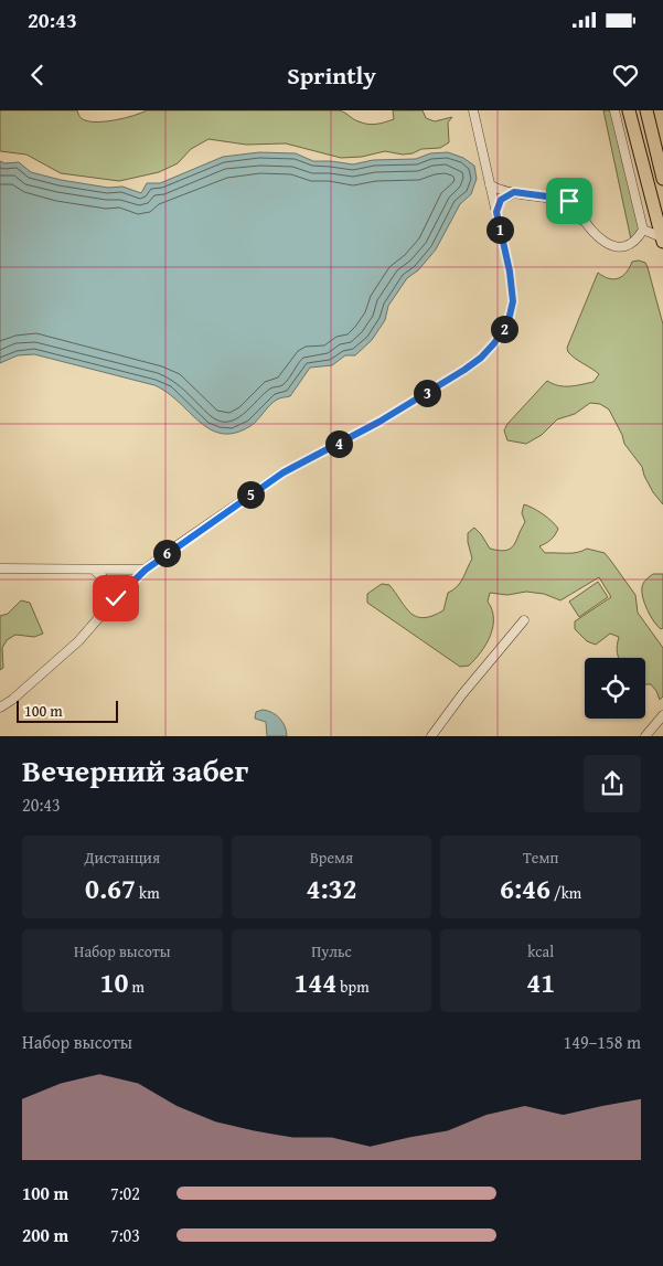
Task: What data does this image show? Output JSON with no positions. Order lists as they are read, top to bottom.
{
  "scale_bar": "100 m",
  "page": {
    "status": "20:43",
    "header": "Sprintly",
    "pins": [
      "1",
      "2",
      "3",
      "4",
      "5",
      "6"
    ],
    "scale": "100 m",
    "heading": ["Вечерний забег", "20:43"],
    "stats": [
      ["Дистанция", "0.67 km"],
      ["Время", "4:32"],
      ["Темп", "6:46 /km"],
      ["Набор высоты", "10 m"],
      ["Пульс", "144 bpm"],
      ["kcal", "41"]
    ],
    "chart": ["Набор высоты", "149–158 m"],
    "list": [
      {
        "name": "100 m",
        "note": "7:02"
      },
      {
        "name": "200 m",
        "note": "7:03"
      }
    ]
  }
}
